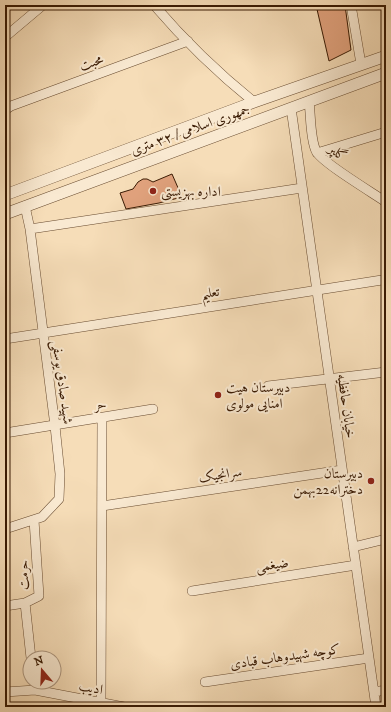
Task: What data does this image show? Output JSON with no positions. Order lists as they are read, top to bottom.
{
  "streets": {
    "street": [
      "محبت",
      "جمهوری اسلامی / ۳۲ متری",
      "گلپر",
      "تعلیم",
      "شهید صادق یوسفی",
      "حر",
      "خیابان حافظیه",
      "سرانجیک",
      "ضیغمی",
      "حرمت",
      "کوچه شهیدوهاب قبادی",
      "ادیب"
    ]
  },
  "crossings": [
    ["جمهوری اسلامی / ۳۲ متری", "گلپر"],
    ["جمهوری اسلامی / ۳۲ متری", "شهید صادق یوسفی"],
    ["جمهوری اسلامی / ۳۲ متری", "خیابان حافظیه"],
    ["تعلیم", "شهید صادق یوسفی"],
    ["تعلیم", "خیابان حافظیه"],
    ["شهید صادق یوسفی", "حر"],
    ["شهید صادق یوسفی", "حرمت"],
    ["خیابان حافظیه", "سرانجیک"],
    ["خیابان حافظیه", "ضیغمی"],
    ["خیابان حافظیه", "کوچه شهیدوهاب قبادی"]
  ],
  "places": ["اداره بهزیستی", "دبیرستان هیت امنایی مولوی", "دبیرستان دخترانه22بهمن"],
  "north": "top"
}
